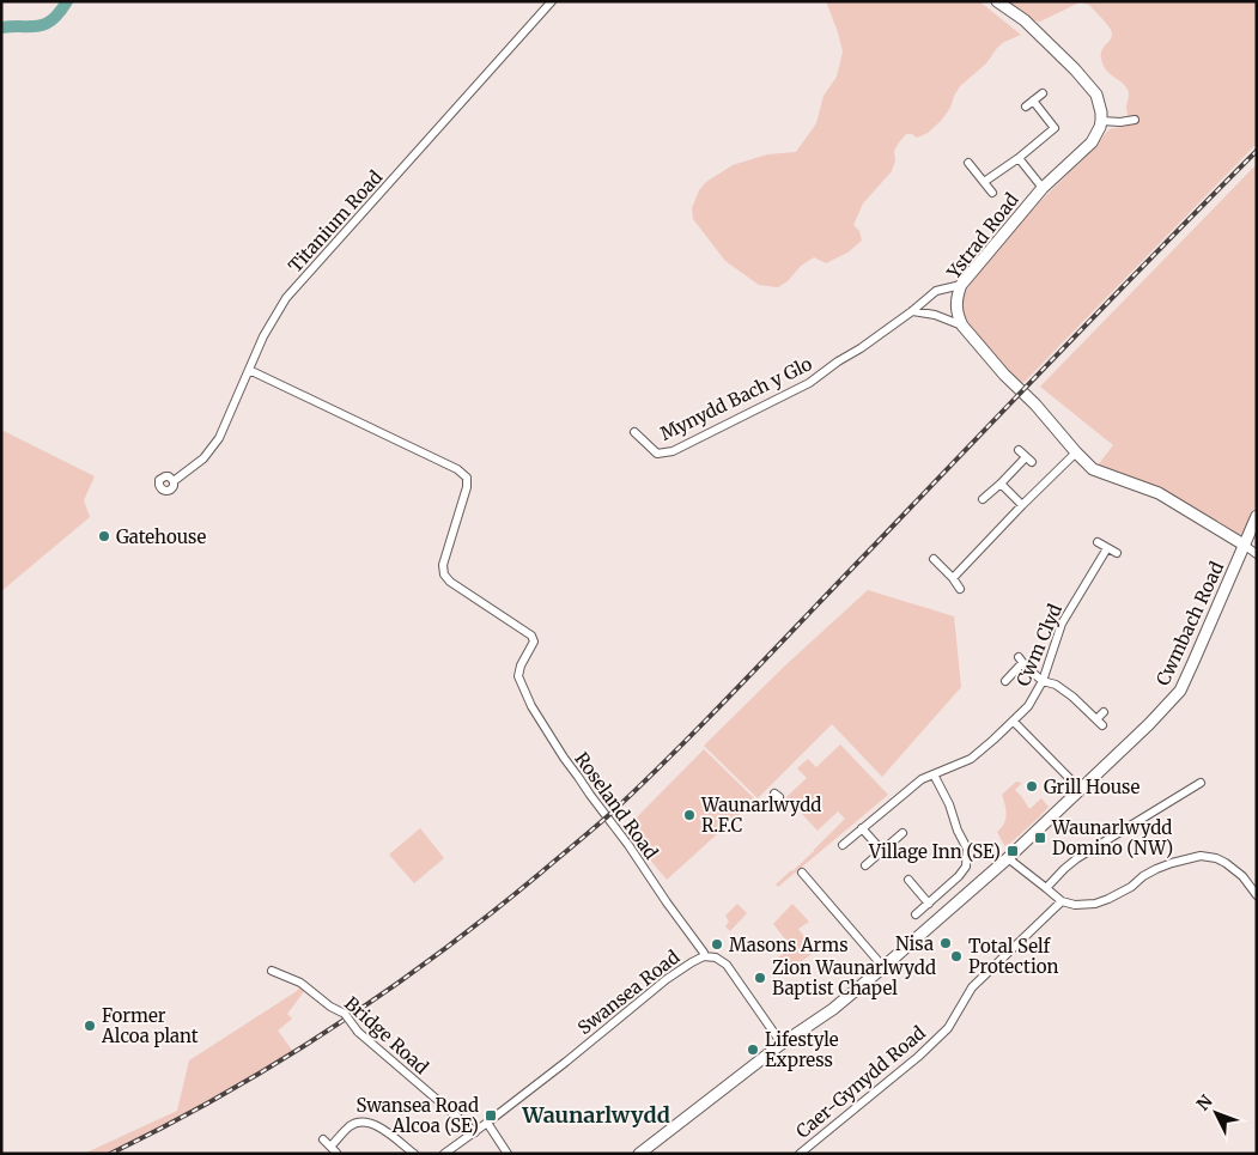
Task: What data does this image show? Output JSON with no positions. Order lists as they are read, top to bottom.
{
  "streets": {
    "main road": ["Ystrad Road", "Cwmbach Road"],
    "street": [
      "Titanium Road",
      "Mynydd Bach y Glo",
      "Cwm Clyd",
      "Roseland Road",
      "Swansea Road",
      "Bridge Road",
      "Caer-Gynydd Road"
    ]
  },
  "crossings": [
    ["Titanium Road", "Roseland Road"],
    ["Ystrad Road", "Mynydd Bach y Glo"],
    ["Ystrad Road", "Cwmbach Road"],
    ["Roseland Road", "Swansea Road"],
    ["Swansea Road", "Bridge Road"]
  ],
  "districts": ["Waunarlwydd"],
  "places": {
    "other": [
      "Gatehouse",
      "Grill House",
      "Waunarlwydd R.F.C",
      "Nisa",
      "Masons Arms",
      "Total Self Protection",
      "Zion Waunarlwydd Baptist Chapel",
      "Former Alcoa plant",
      "Lifestyle Express"
    ],
    "transit": ["Waunarlwydd Domino (NW)", "Village Inn (SE)", "Swansea Road Alcoa (SE)"]
  },
  "north": "top left"
}
